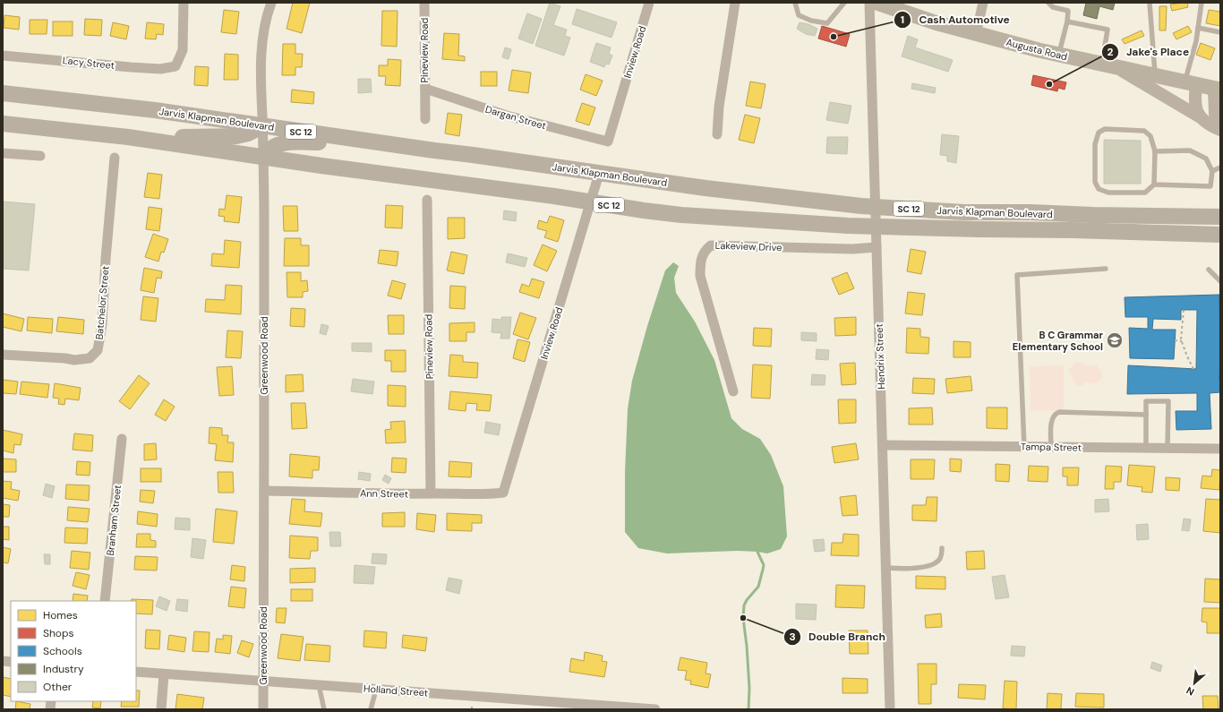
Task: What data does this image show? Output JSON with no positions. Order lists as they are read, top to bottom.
{
  "streets": {
    "highway": ["Jarvis Klapman Boulevard", "SC 12"],
    "main road": ["Augusta Road"],
    "street": [
      "Pineview Road",
      "Inview Road",
      "Lacy Street",
      "Dargan Street",
      "Lakeview Drive",
      "Batchelor Street",
      "Greenwood Road",
      "Hendrix Street",
      "Tampa Street",
      "Ann Street",
      "Branham Street",
      "Holland Street"
    ]
  },
  "crossings": [
    ["Pineview Road", "Dargan Street"],
    ["Pineview Road", "Ann Street"],
    ["Inview Road", "Dargan Street"],
    ["Inview Road", "Jarvis Klapman Boulevard"],
    ["Inview Road", "Ann Street"],
    ["Jarvis Klapman Boulevard", "Greenwood Road"],
    ["Jarvis Klapman Boulevard", "Hendrix Street"],
    ["Lakeview Drive", "Hendrix Street"],
    ["Greenwood Road", "Ann Street"],
    ["Greenwood Road", "Holland Street"],
    ["Hendrix Street", "Tampa Street"]
  ],
  "places": {
    "other": ["Cash Automotive", "Jake's Place", "Double Branch"],
    "school or university": ["B C Grammar Elementary School"]
  },
  "legend": [
    "Homes",
    "Shops",
    "Schools",
    "Industry",
    "Other"
  ],
  "north": "bottom left"
}
